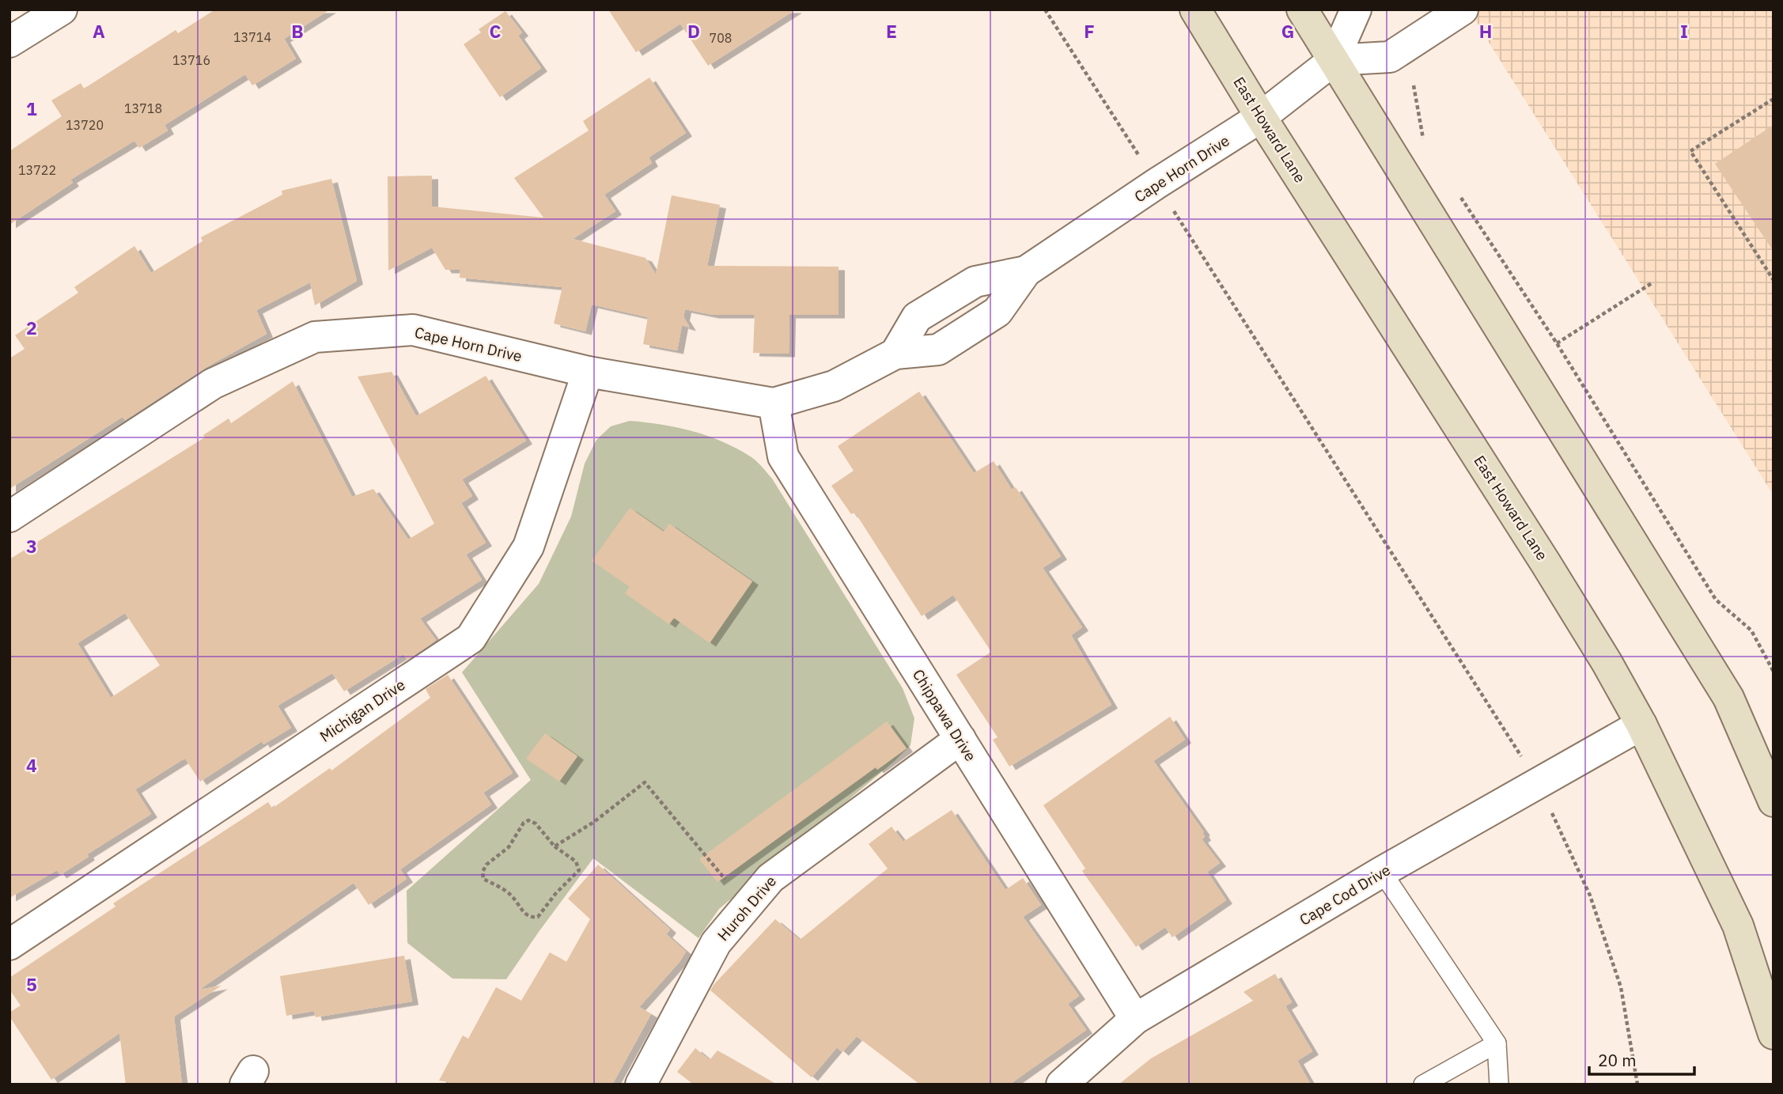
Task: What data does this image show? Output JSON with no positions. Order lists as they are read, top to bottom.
{
  "streets": {
    "main road": ["East Howard Lane"],
    "street": [
      "Cape Horn Drive",
      "Michigan Drive",
      "Chippawa Drive",
      "Cape Cod Drive",
      "Huroh Drive"
    ]
  },
  "crossings": [
    ["East Howard Lane", "Cape Horn Drive"],
    ["East Howard Lane", "Cape Cod Drive"],
    ["Cape Horn Drive", "Michigan Drive"],
    ["Cape Horn Drive", "Chippawa Drive"],
    ["Chippawa Drive", "Cape Cod Drive"],
    ["Chippawa Drive", "Huroh Drive"]
  ],
  "house_numbers": [
    "13714",
    "708",
    "13716",
    "13718",
    "13720",
    "13722"
  ],
  "scale_bar": "20 m",
  "grid": {
    "columns": [
      "A",
      "B",
      "C",
      "D",
      "E",
      "F",
      "G",
      "H",
      "I"
    ],
    "rows": [
      "1",
      "2",
      "3",
      "4",
      "5"
    ]
  }
}
